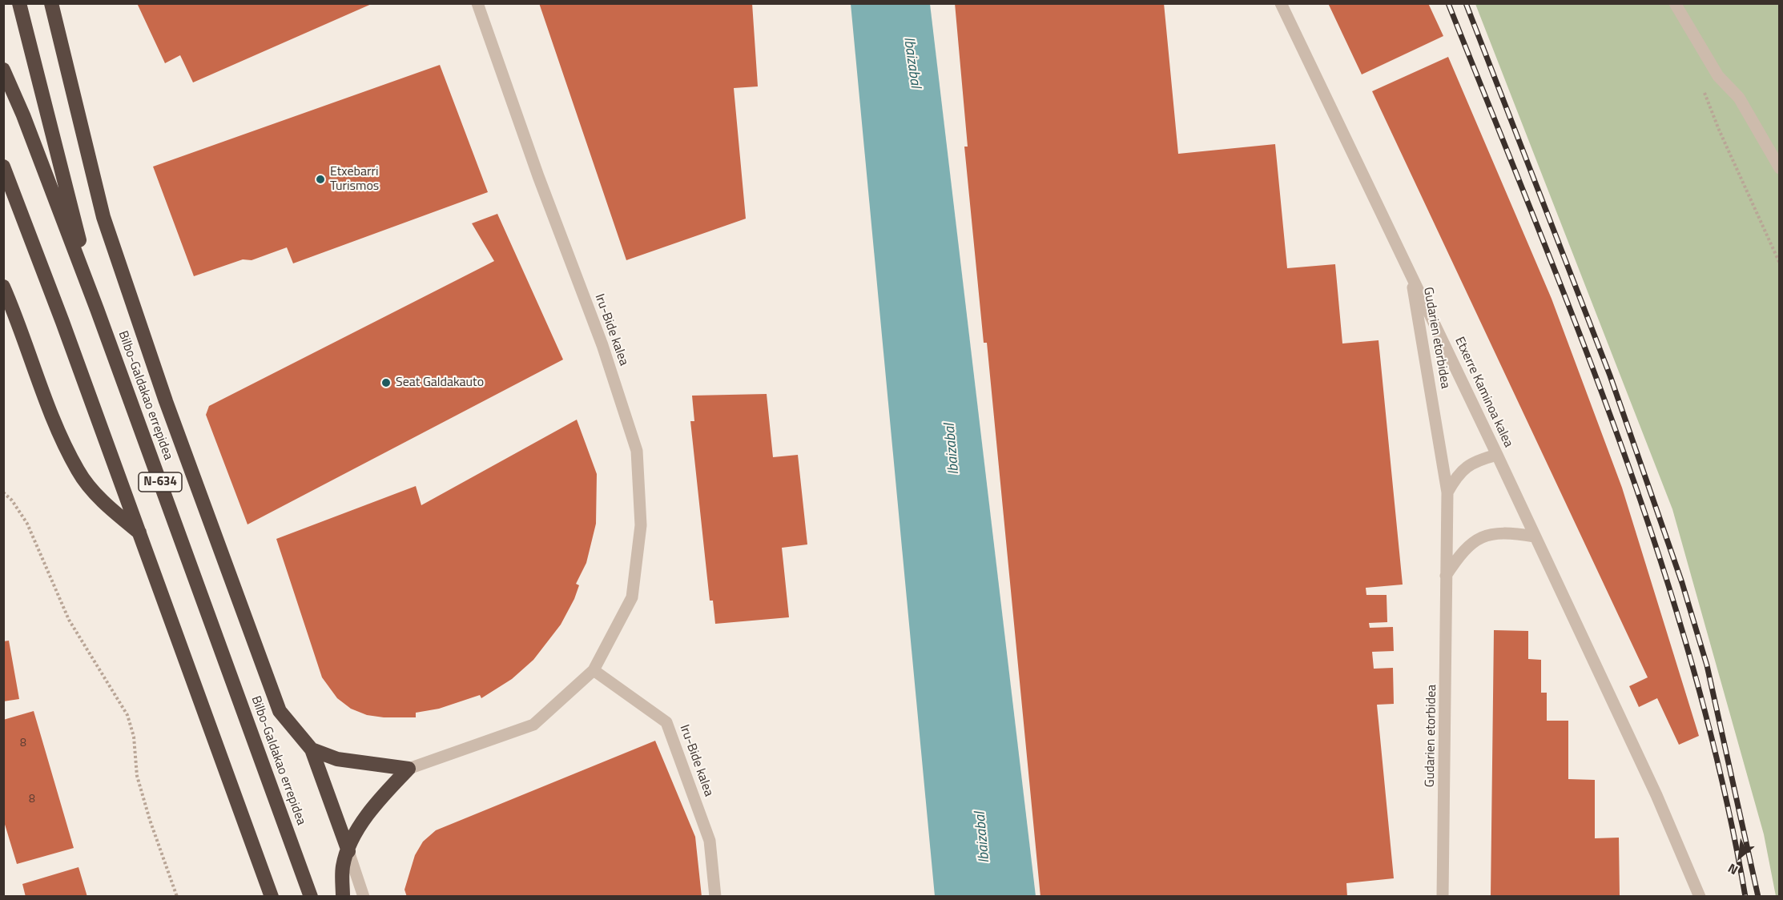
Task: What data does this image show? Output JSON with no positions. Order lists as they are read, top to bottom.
{
  "streets": {
    "highway": ["Bilbo-Galdakao errepidea", "N-634"],
    "street": ["Iru-Bide kalea", "Gudarien etorbidea", "Etxerre Kaminoa kalea"]
  },
  "crossings": [
    ["Gudarien etorbidea", "Etxerre Kaminoa kalea"]
  ],
  "water": ["Ibaizabal"],
  "places": ["Etxebarri Turismos", "Seat Galdakauto"],
  "house_numbers": ["8", "8"],
  "north": "bottom left"
}
